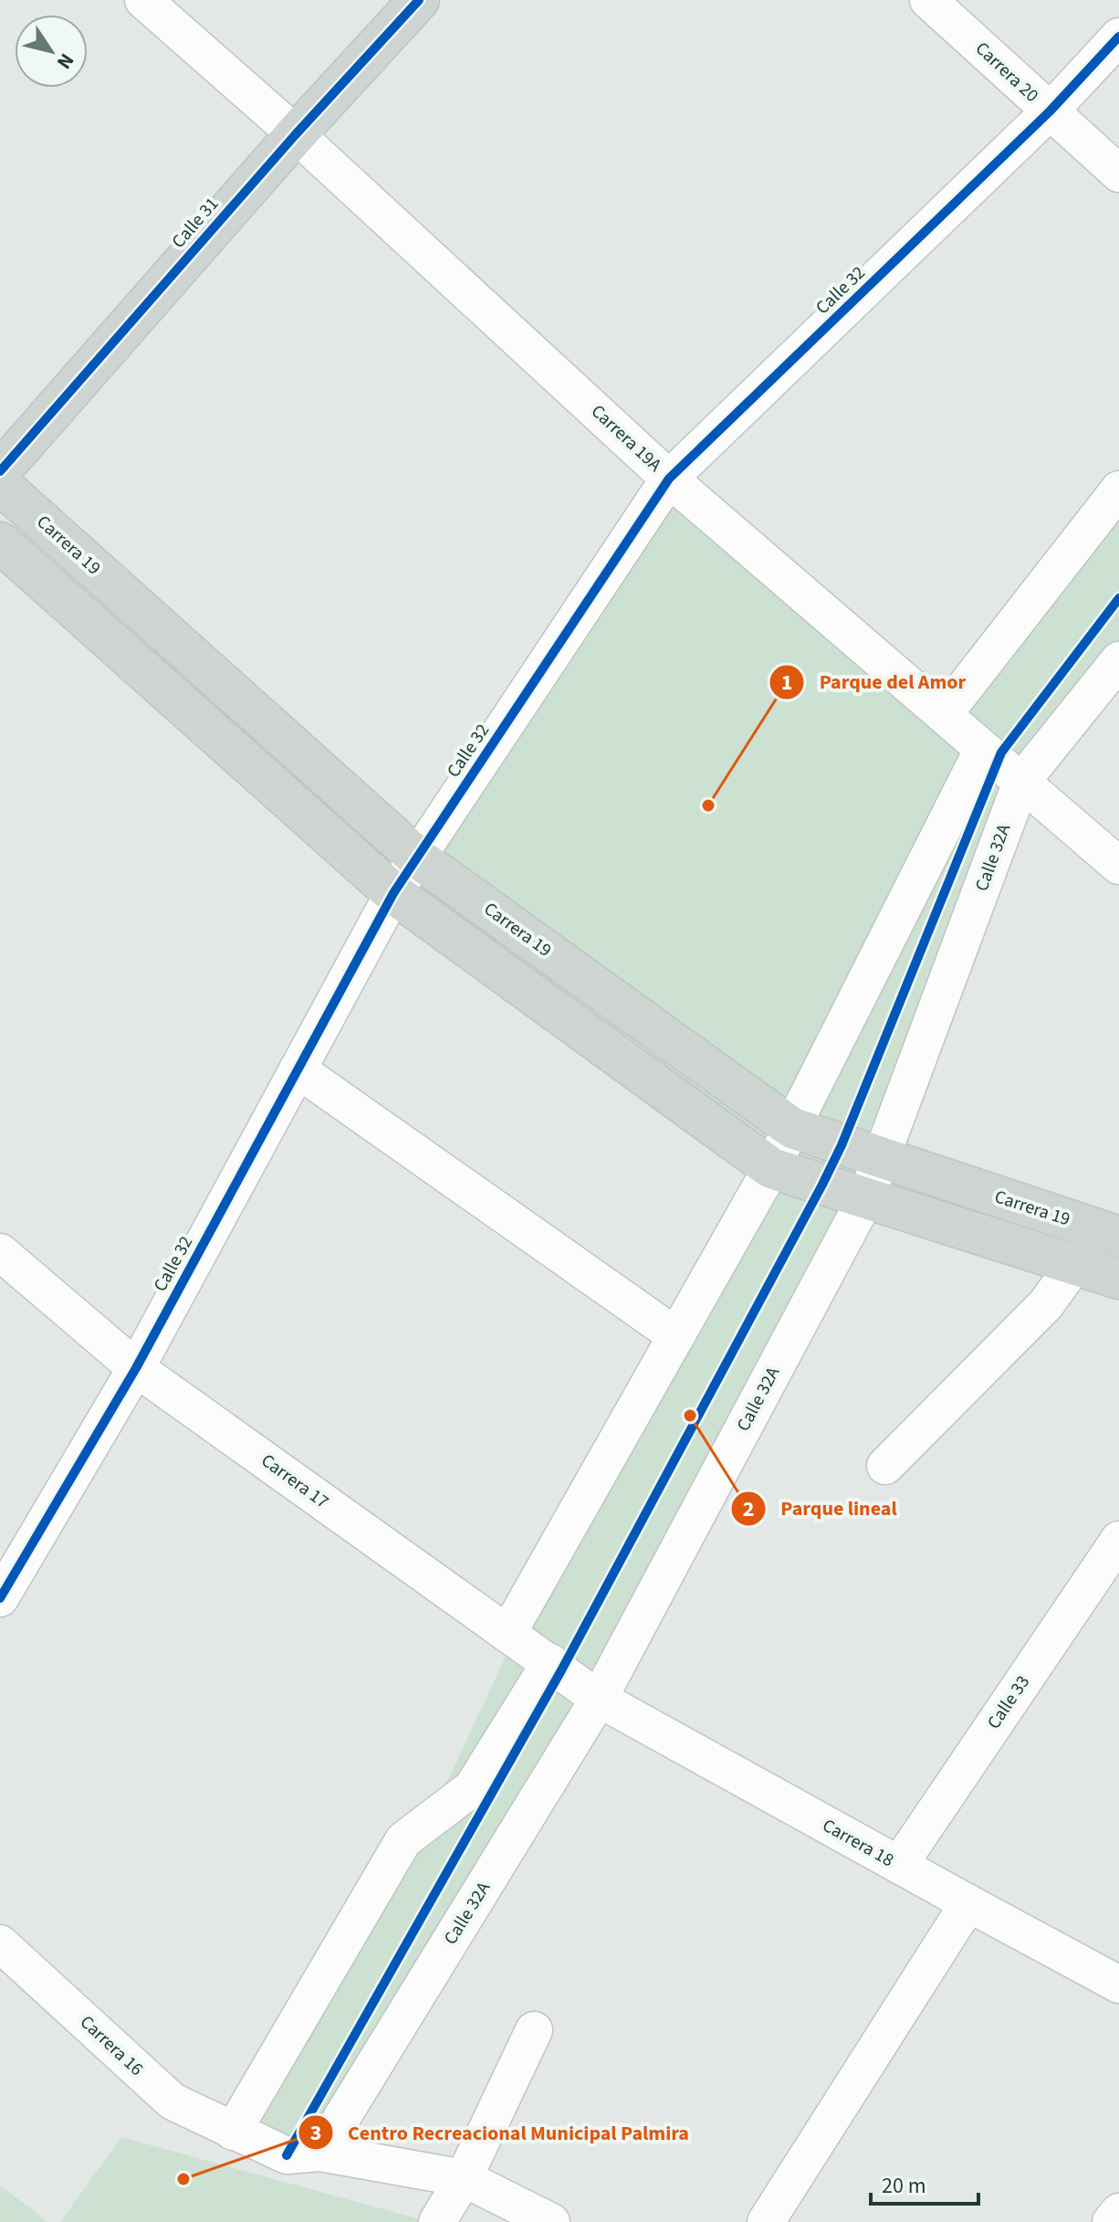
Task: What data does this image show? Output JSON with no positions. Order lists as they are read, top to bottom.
{
  "streets": {
    "main road": ["Calle 31", "Carrera 19"],
    "street": [
      "Carrera 20",
      "Calle 32",
      "Carrera 19A",
      "Calle 32A",
      "Carrera 17",
      "Calle 33",
      "Carrera 18",
      "Carrera 16"
    ]
  },
  "crossings": [
    ["Carrera 20", "Calle 32"],
    ["Calle 31", "Carrera 19A"],
    ["Calle 32", "Carrera 19A"],
    ["Calle 32", "Carrera 19"],
    ["Calle 32", "Carrera 17"],
    ["Carrera 19A", "Calle 32A"],
    ["Carrera 19", "Calle 32A"],
    ["Calle 32A", "Carrera 17"],
    ["Calle 32A", "Carrera 18"],
    ["Carrera 17", "Carrera 18"],
    ["Calle 33", "Carrera 18"]
  ],
  "places": ["Parque del Amor", "Parque lineal", "Centro Recreacional Municipal Palmira"],
  "scale_bar": "20 m",
  "north": "bottom right"
}
